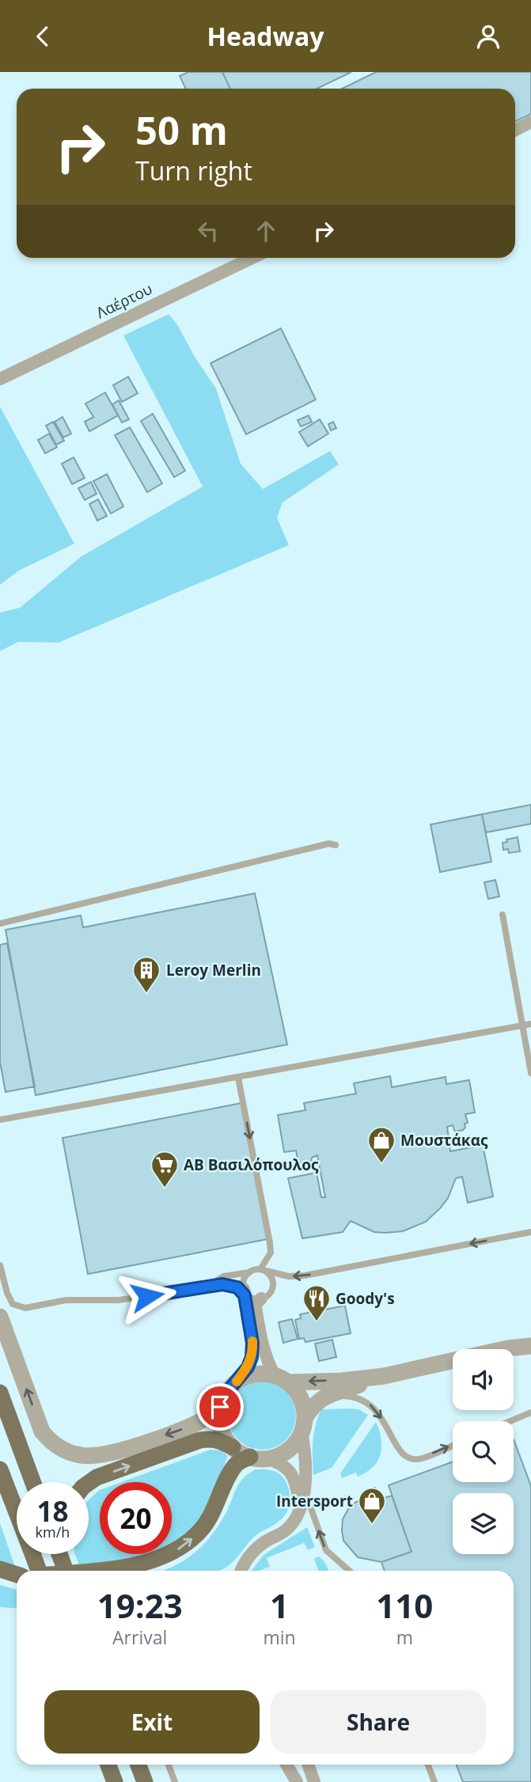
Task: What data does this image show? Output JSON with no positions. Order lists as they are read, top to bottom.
{
  "streets": {
    "street": ["Λαέρτου"]
  },
  "places": {
    "building": ["Leroy Merlin"],
    "shop": ["Μουστάκας", "Intersport"],
    "supermarket": ["ΑΒ Βασιλόπουλος"],
    "restaurant": ["Goody's"]
  },
  "page": {
    "header": "Headway",
    "turn": ["50 m", "Turn right"],
    "speed": "18 km/h",
    "limit": "20",
    "eta": [
      "19:23",
      "Arrival",
      "1",
      "min",
      "110",
      "m"
    ],
    "buttons": ["Exit", "Share"]
  }
}
